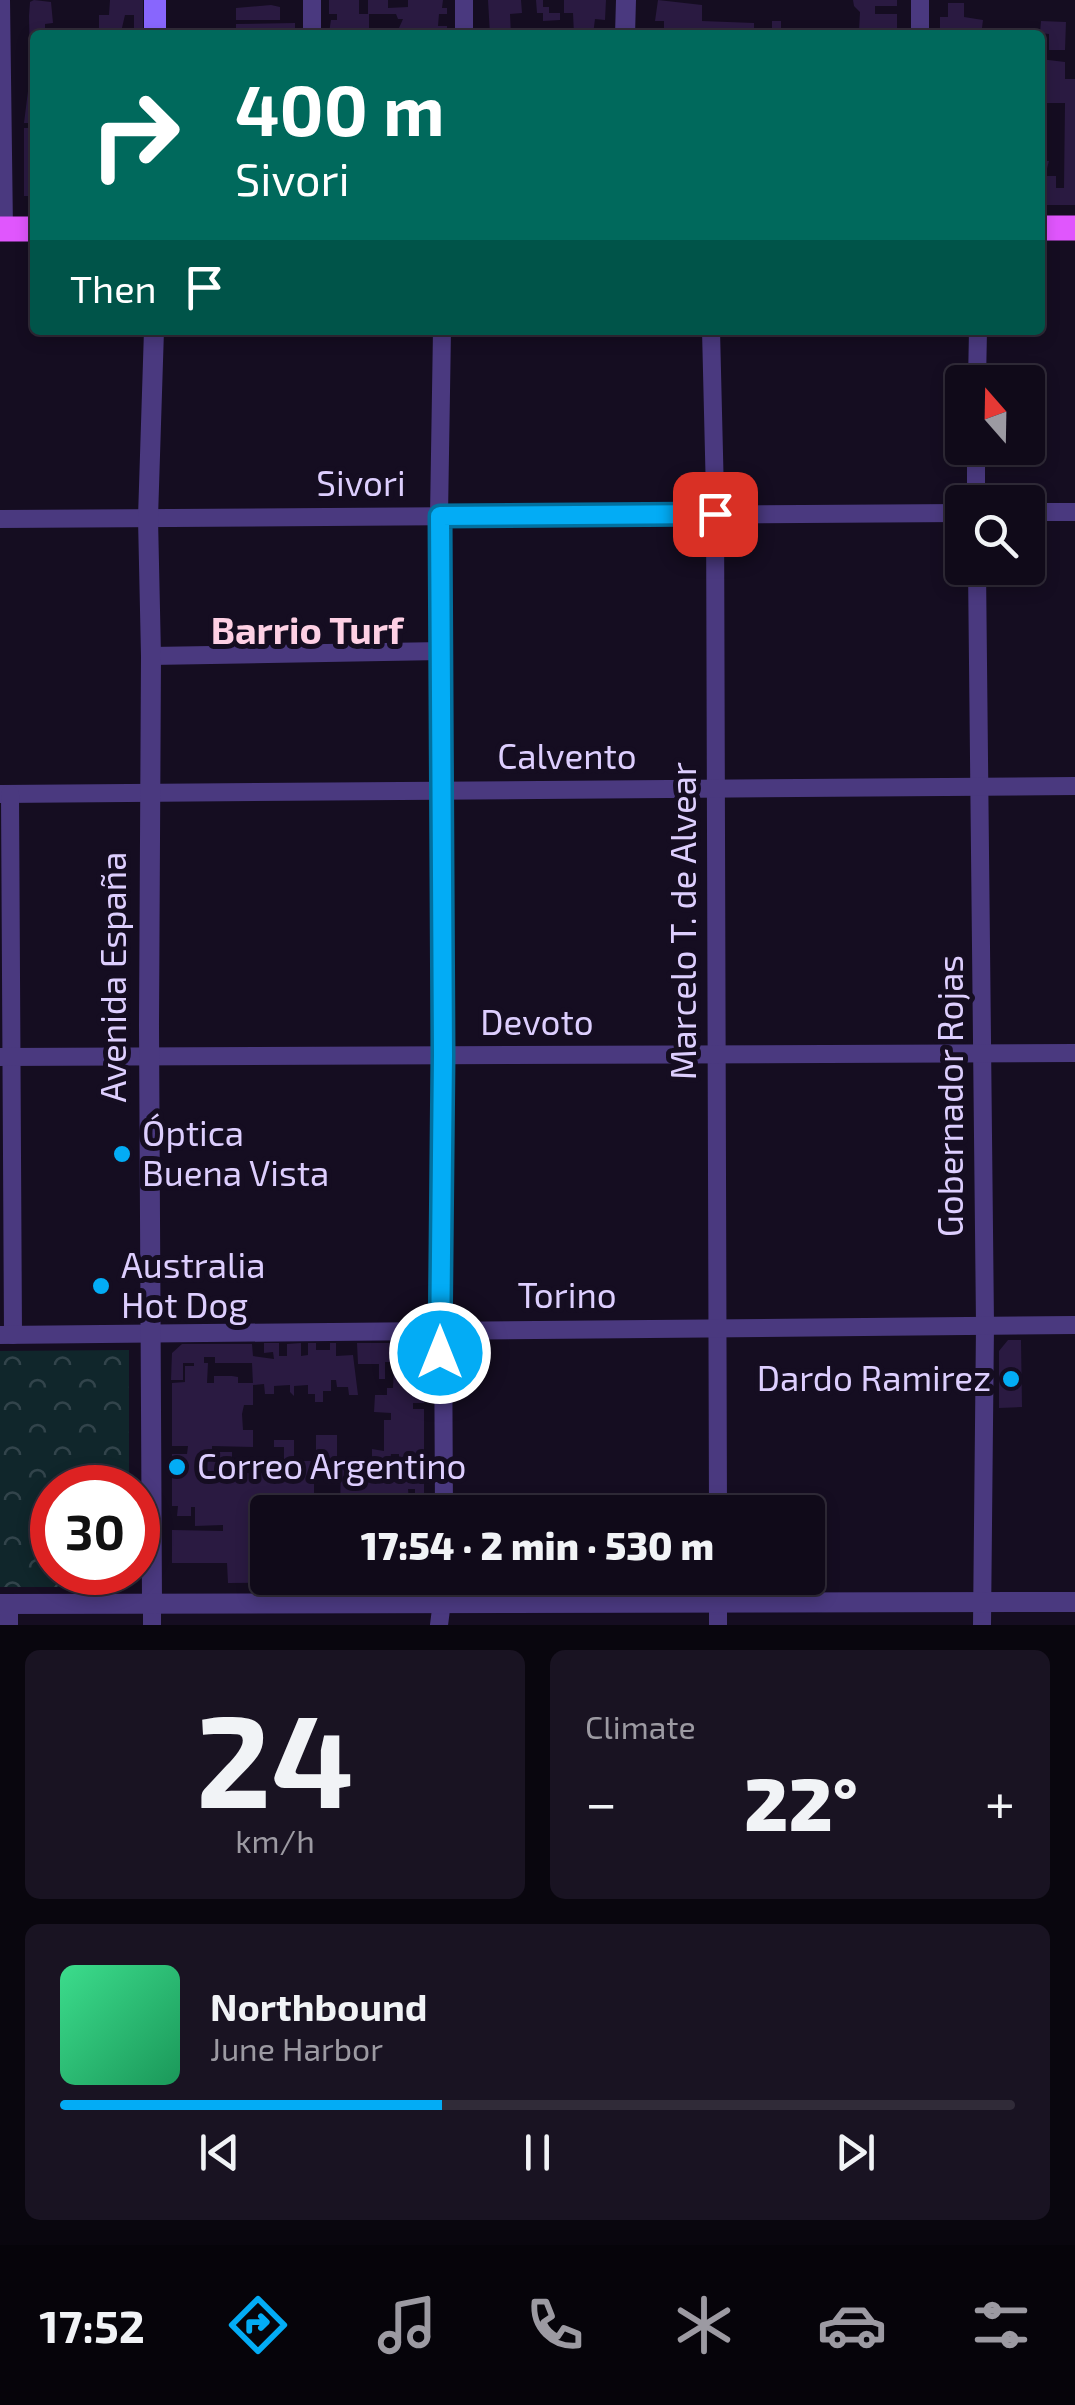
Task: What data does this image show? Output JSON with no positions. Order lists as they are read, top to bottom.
{
  "streets": {
    "street": [
      "Sivori",
      "Calvento",
      "Marcelo T. de Alvear",
      "Avenida España",
      "Devoto",
      "Gobernador Rojas",
      "Torino"
    ]
  },
  "crossings": [
    ["Sivori", "Marcelo T. de Alvear"],
    ["Sivori", "Avenida España"],
    ["Calvento", "Marcelo T. de Alvear"],
    ["Calvento", "Avenida España"],
    ["Calvento", "Gobernador Rojas"],
    ["Marcelo T. de Alvear", "Devoto"],
    ["Marcelo T. de Alvear", "Torino"],
    ["Avenida España", "Devoto"],
    ["Avenida España", "Torino"],
    ["Devoto", "Gobernador Rojas"],
    ["Gobernador Rojas", "Torino"]
  ],
  "districts": ["Barrio Turf"],
  "places": [
    "Óptica Buena Vista",
    "Australia Hot Dog",
    "Dardo Ramirez",
    "Correo Argentino"
  ],
  "north": "top",
  "page": {
    "turn": ["400 m", "Sivori"],
    "then": "Then",
    "limit": "30",
    "trip": "17:54 · 2 min · 530 m",
    "tile": [
      ["24", "km/h"],
      "Climate"
    ],
    "heat": ["−", "22°", "+"],
    "song": ["Northbound", "June Harbor"],
    "tabs": "17:52"
  }
}
